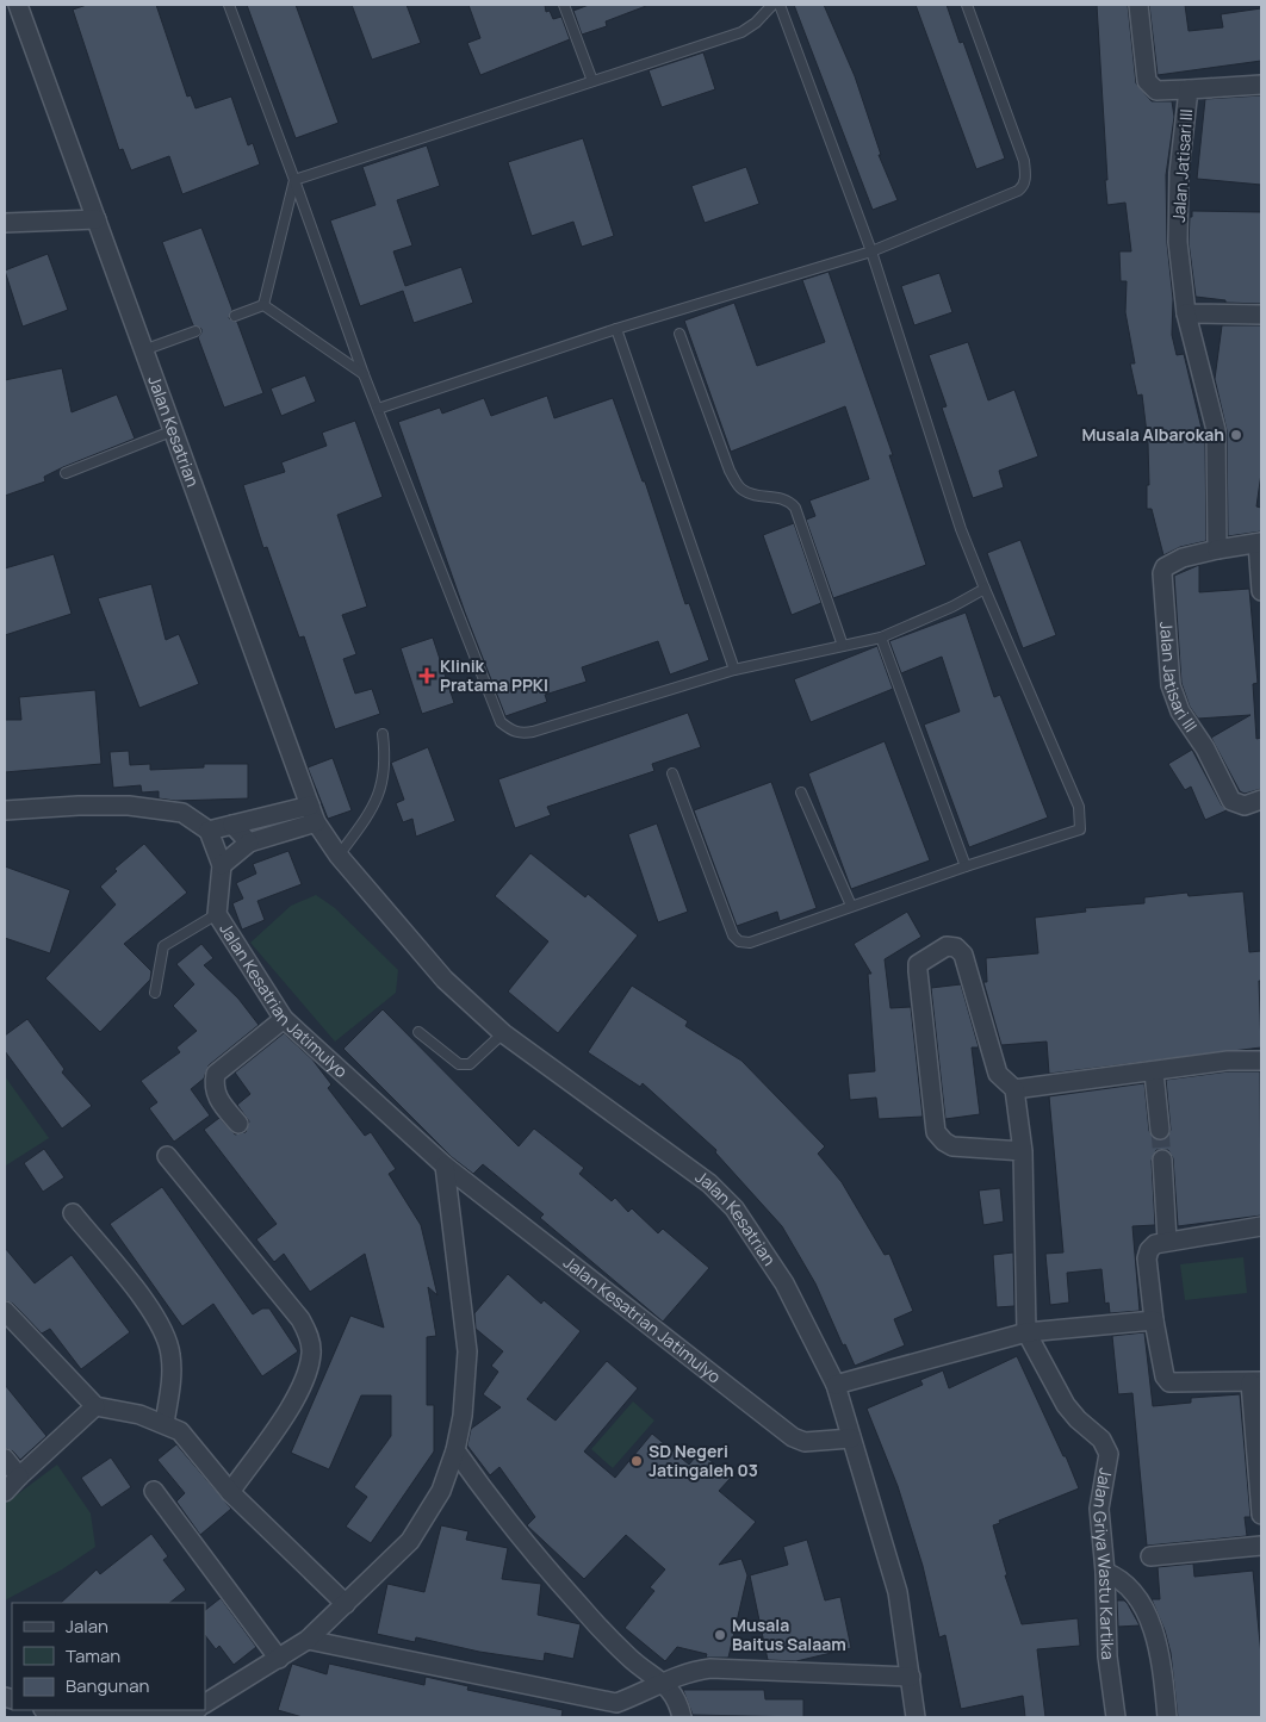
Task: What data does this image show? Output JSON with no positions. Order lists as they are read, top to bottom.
{
  "streets": {
    "street": [
      "Jalan Jatisari III",
      "Jalan Kesatrian",
      "Jalan Kesatrian Jatimulyo",
      "Jalan Griya Wastu Kartika"
    ]
  },
  "crossings": [
    ["Jalan Kesatrian", "Jalan Kesatrian Jatimulyo"]
  ],
  "places": {
    "other": ["Musala Albarokah", "SD Negeri Jatingaleh 03", "Musala Baitus Salaam"],
    "health": ["Klinik Pratama PPKI"]
  },
  "legend": ["Jalan", "Taman", "Bangunan"]
}
